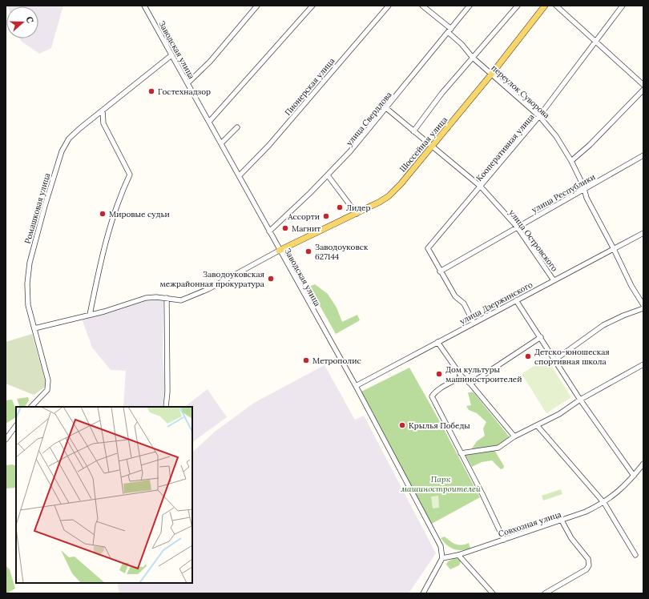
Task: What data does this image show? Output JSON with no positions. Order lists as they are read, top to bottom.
{
  "streets": {
    "main road": ["Шоссейная улица"],
    "street": [
      "Заводская улица",
      "Пионерская улица",
      "переулок Суворова",
      "улица Свердлова",
      "Кооперативная улица",
      "улица Республики",
      "Ромашковая улица",
      "улица Островского",
      "улица Дзержинского",
      "Совхозная улица"
    ]
  },
  "crossings": [
    ["Заводская улица", "Пионерская улица"],
    ["Заводская улица", "улица Свердлова"],
    ["Заводская улица", "Шоссейная улица"],
    ["Заводская улица", "Ромашковая улица"],
    ["Заводская улица", "улица Дзержинского"],
    ["Заводская улица", "Совхозная улица"],
    ["переулок Суворова", "улица Свердлова"],
    ["переулок Суворова", "Шоссейная улица"],
    ["переулок Суворова", "Кооперативная улица"],
    ["переулок Суворова", "улица Республики"],
    ["переулок Суворова", "улица Дзержинского"],
    ["улица Свердлова", "улица Островского"],
    ["Шоссейная улица", "улица Островского"],
    ["Кооперативная улица", "улица Республики"],
    ["Кооперативная улица", "улица Островского"],
    ["улица Республики", "улица Островского"],
    ["улица Островского", "улица Дзержинского"]
  ],
  "parks": ["Парк машиностроителей"],
  "places": [
    "Гостехнадзор",
    "Лидер",
    "Мировые судьи",
    "Ассорти",
    "Магнит",
    "Заводоуковск 627144",
    "Заводоуковская межрайонная прокуратура",
    "Детско-юношеская спортивная школа",
    "Метрополис",
    "Дом культуры машиностроителей",
    "Крылья Победы"
  ],
  "north": "right"
}
